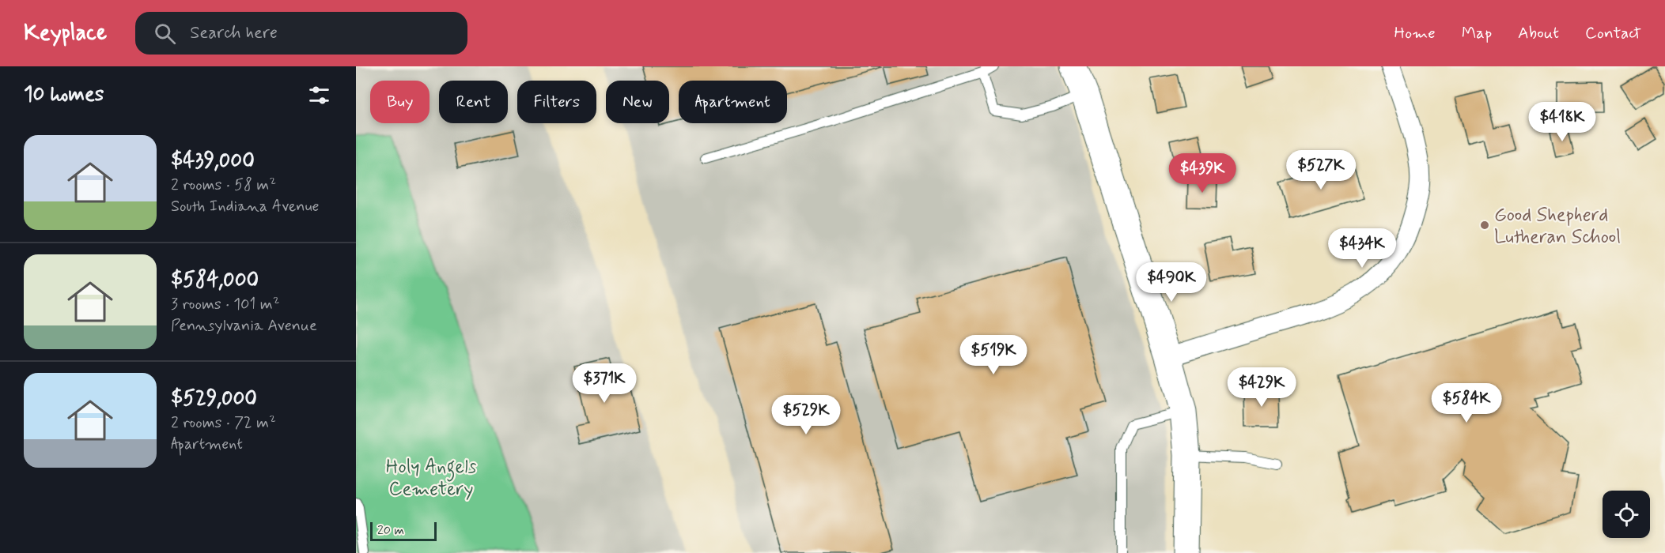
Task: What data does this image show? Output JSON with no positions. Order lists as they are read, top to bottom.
{
  "parks": ["Holy Angels Cemetery"],
  "places": ["Good Shepherd Lutheran School"],
  "scale_bar": "20 m",
  "page": {
    "header": "Keyplace",
    "search": "Search here",
    "nav": [
      "Home",
      "Map",
      "About",
      "Contact"
    ],
    "heading": "10 homes",
    "chip": [
      "Buy",
      "Rent",
      "Filters",
      "New",
      "Apartment"
    ],
    "price": [
      "$418K",
      "$527K",
      "$439K",
      "$434K",
      "$490K",
      "$519K",
      "$371K",
      "$429K",
      "$584K",
      "$529K"
    ],
    "list": [
      {
        "name": "$439,000",
        "note": "2 rooms · 58 m² · South Indiana Avenue"
      },
      {
        "name": "$584,000",
        "note": "3 rooms · 101 m² · Pennsylvania Avenue"
      },
      {
        "name": "$529,000",
        "note": "2 rooms · 72 m² · Apartment"
      }
    ],
    "scale": "20 m"
  }
}
